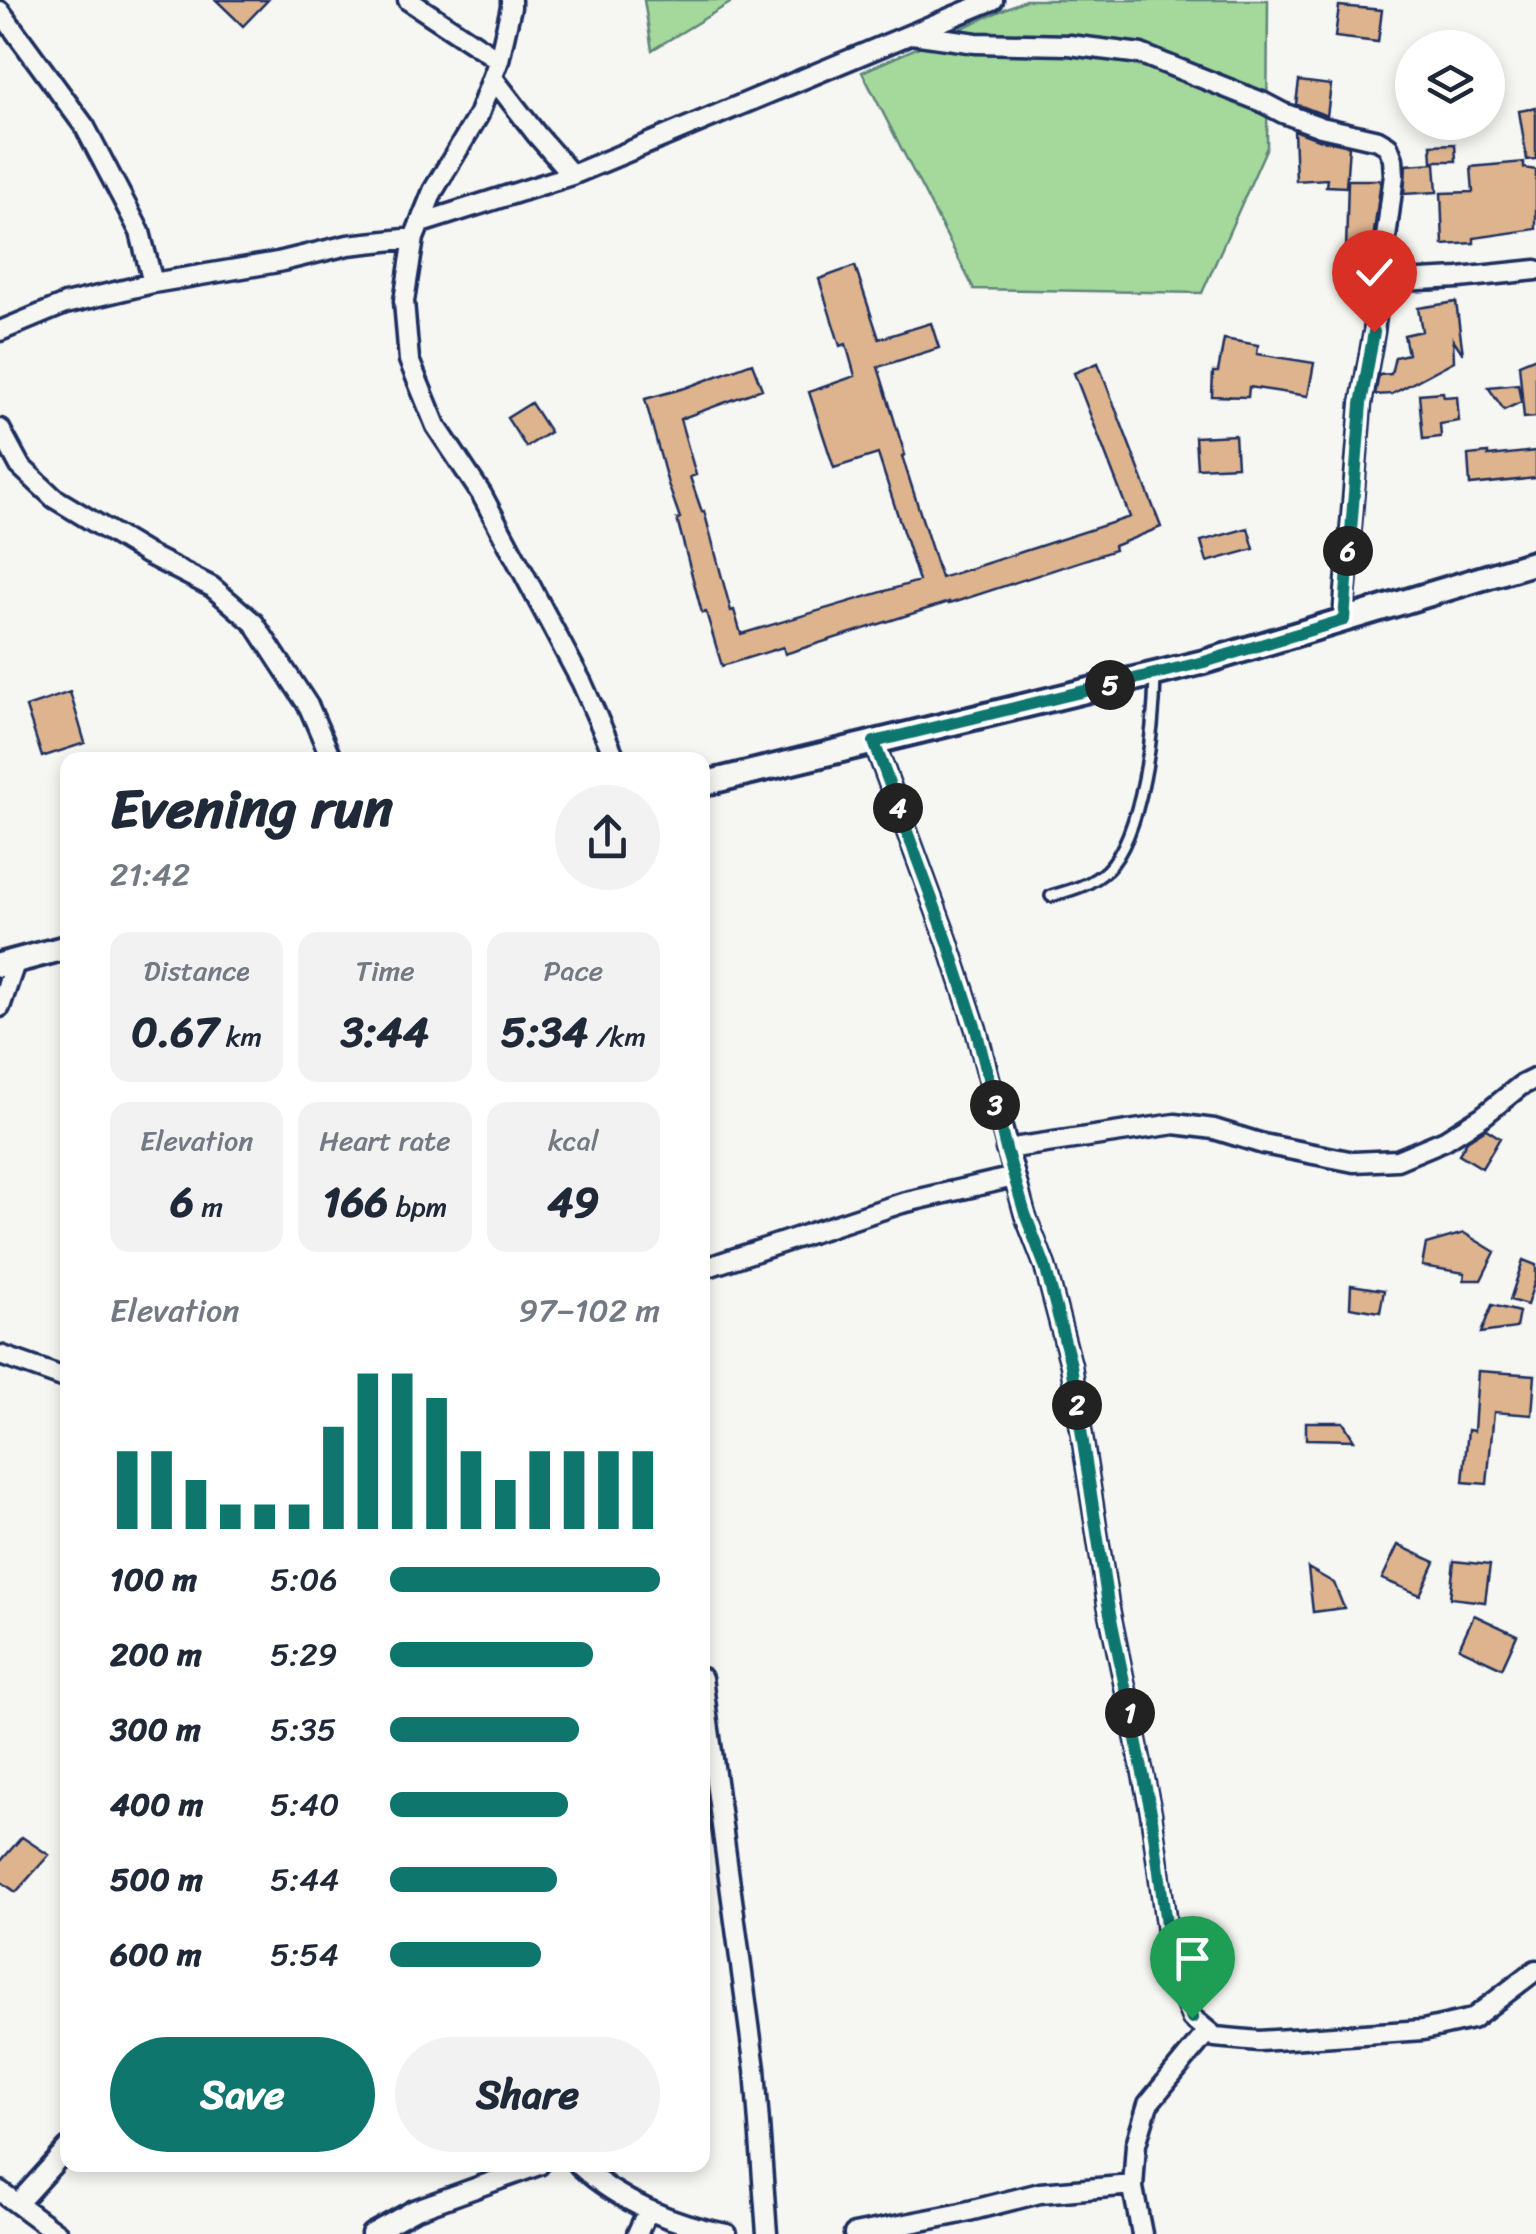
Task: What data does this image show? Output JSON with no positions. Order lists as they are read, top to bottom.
{
  "page": {
    "pins": [
      "6",
      "5",
      "4",
      "3",
      "2",
      "1"
    ],
    "heading": ["Evening run", "21:42"],
    "stats": [
      ["Distance", "0.67 km"],
      ["Time", "3:44"],
      ["Pace", "5:34 /km"],
      ["Elevation", "6 m"],
      ["Heart rate", "166 bpm"],
      ["kcal", "49"]
    ],
    "chart": ["Elevation", "97–102 m"],
    "list": [
      {
        "name": "100 m",
        "note": "5:06"
      },
      {
        "name": "200 m",
        "note": "5:29"
      },
      {
        "name": "300 m",
        "note": "5:35"
      },
      {
        "name": "400 m",
        "note": "5:40"
      },
      {
        "name": "500 m",
        "note": "5:44"
      },
      {
        "name": "600 m",
        "note": "5:54"
      }
    ],
    "buttons": ["Save", "Share"]
  }
}
